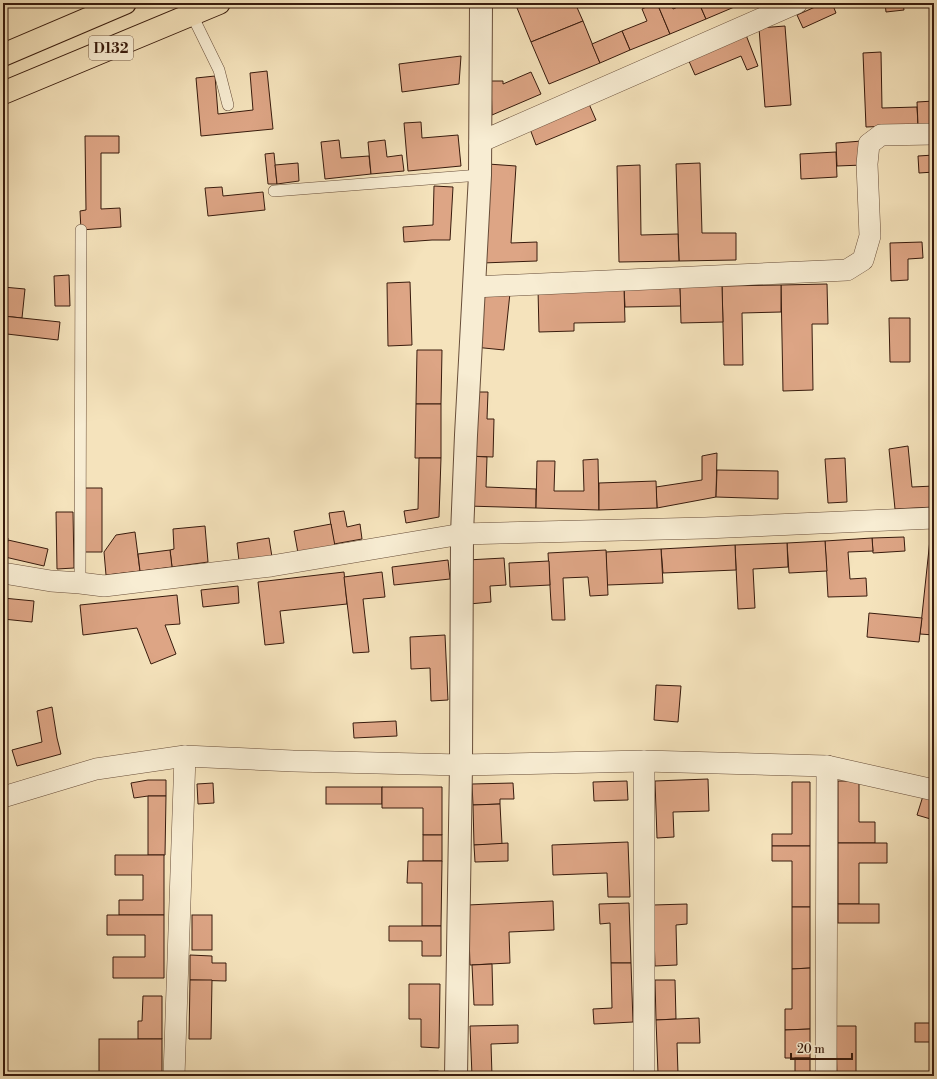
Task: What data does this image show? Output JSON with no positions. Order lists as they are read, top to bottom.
{
  "streets": {
    "highway": ["D132"]
  },
  "scale_bar": "20 m"
}
